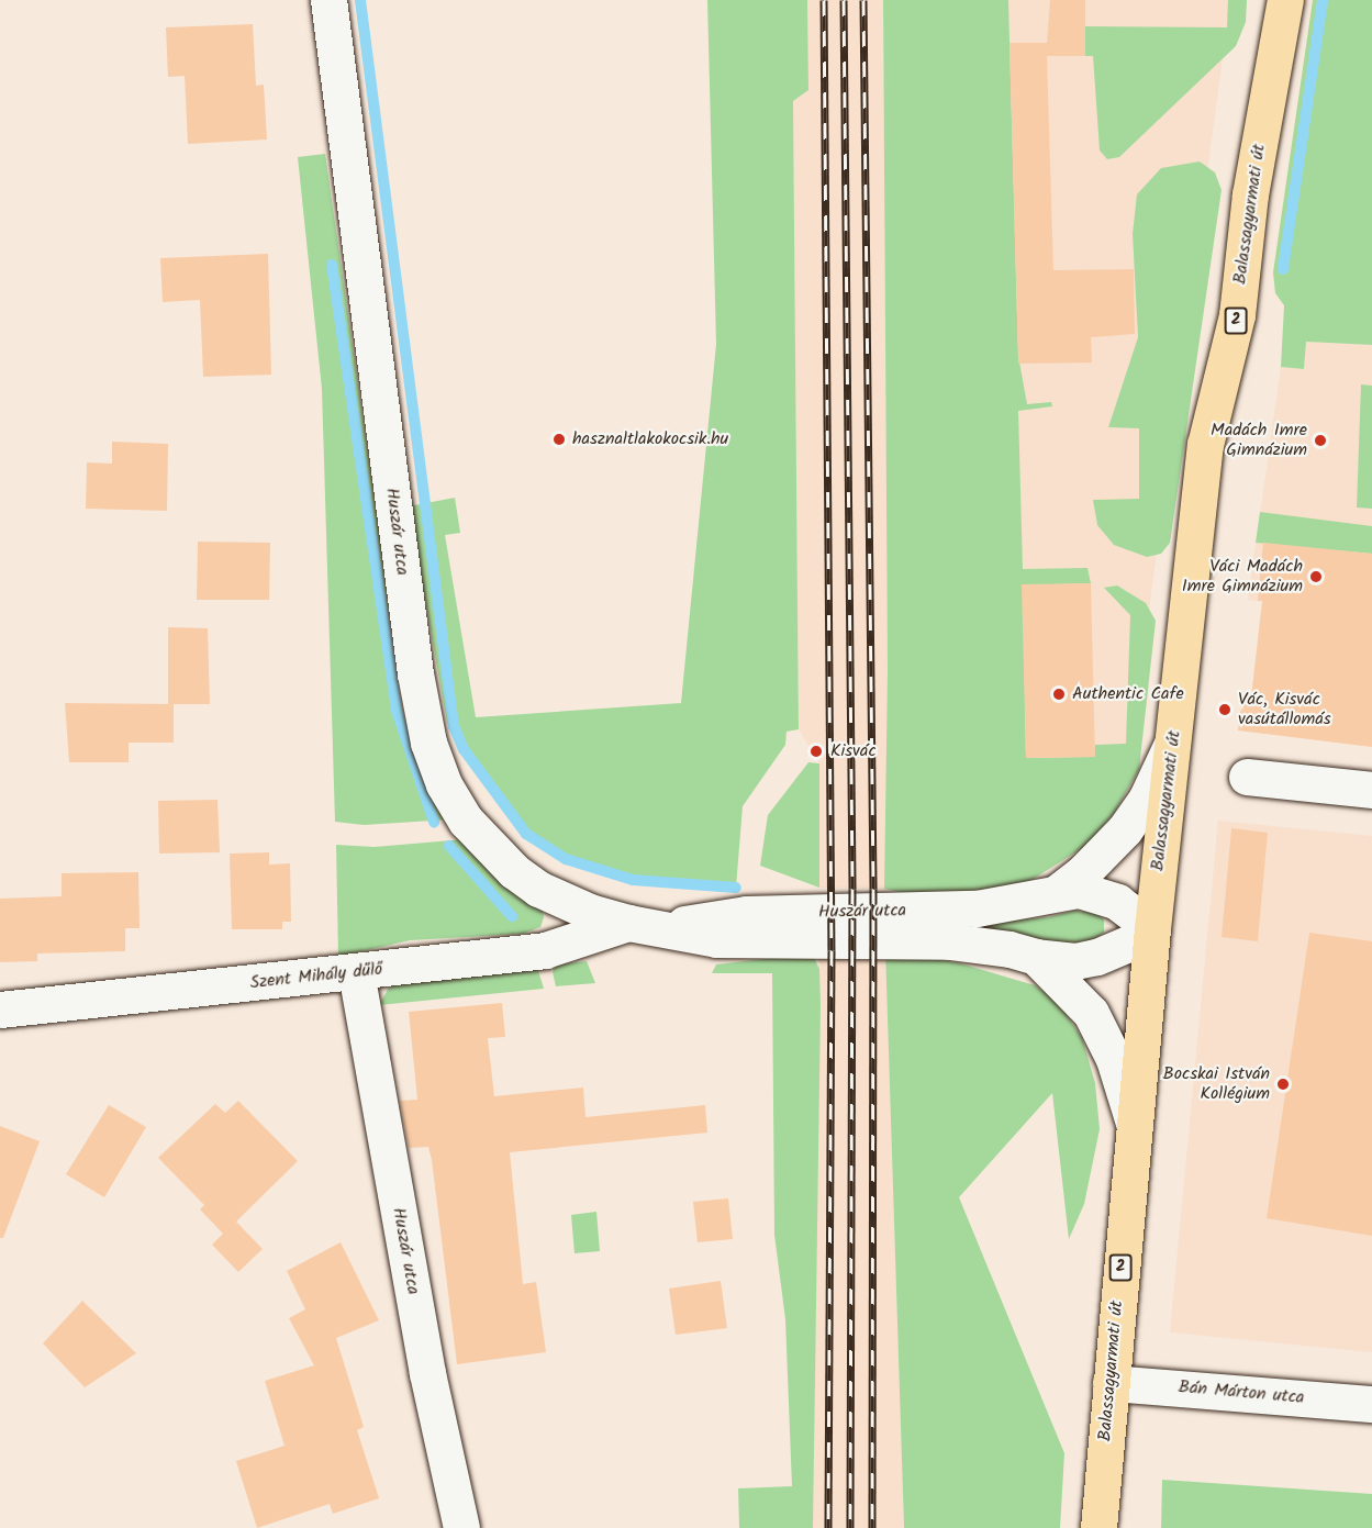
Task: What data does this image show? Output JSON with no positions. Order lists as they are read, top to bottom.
{
  "streets": {
    "main road": ["Balassagyarmati út", "2"],
    "street": ["Huszár utca", "Szent Mihály dűlő", "Bán Márton utca"]
  },
  "crossings": [
    ["Balassagyarmati út", "Huszár utca"],
    ["Balassagyarmati út", "Bán Márton utca"],
    ["Huszár utca", "Szent Mihály dűlő"]
  ],
  "places": [
    "hasznaltlakokocsik.hu",
    "Madách Imre Gimnázium",
    "Váci Madách Imre Gimnázium",
    "Authentic Cafe",
    "Vác, Kisvác vasútállomás",
    "Kisvác",
    "Bocskai István Kollégium"
  ]
}
